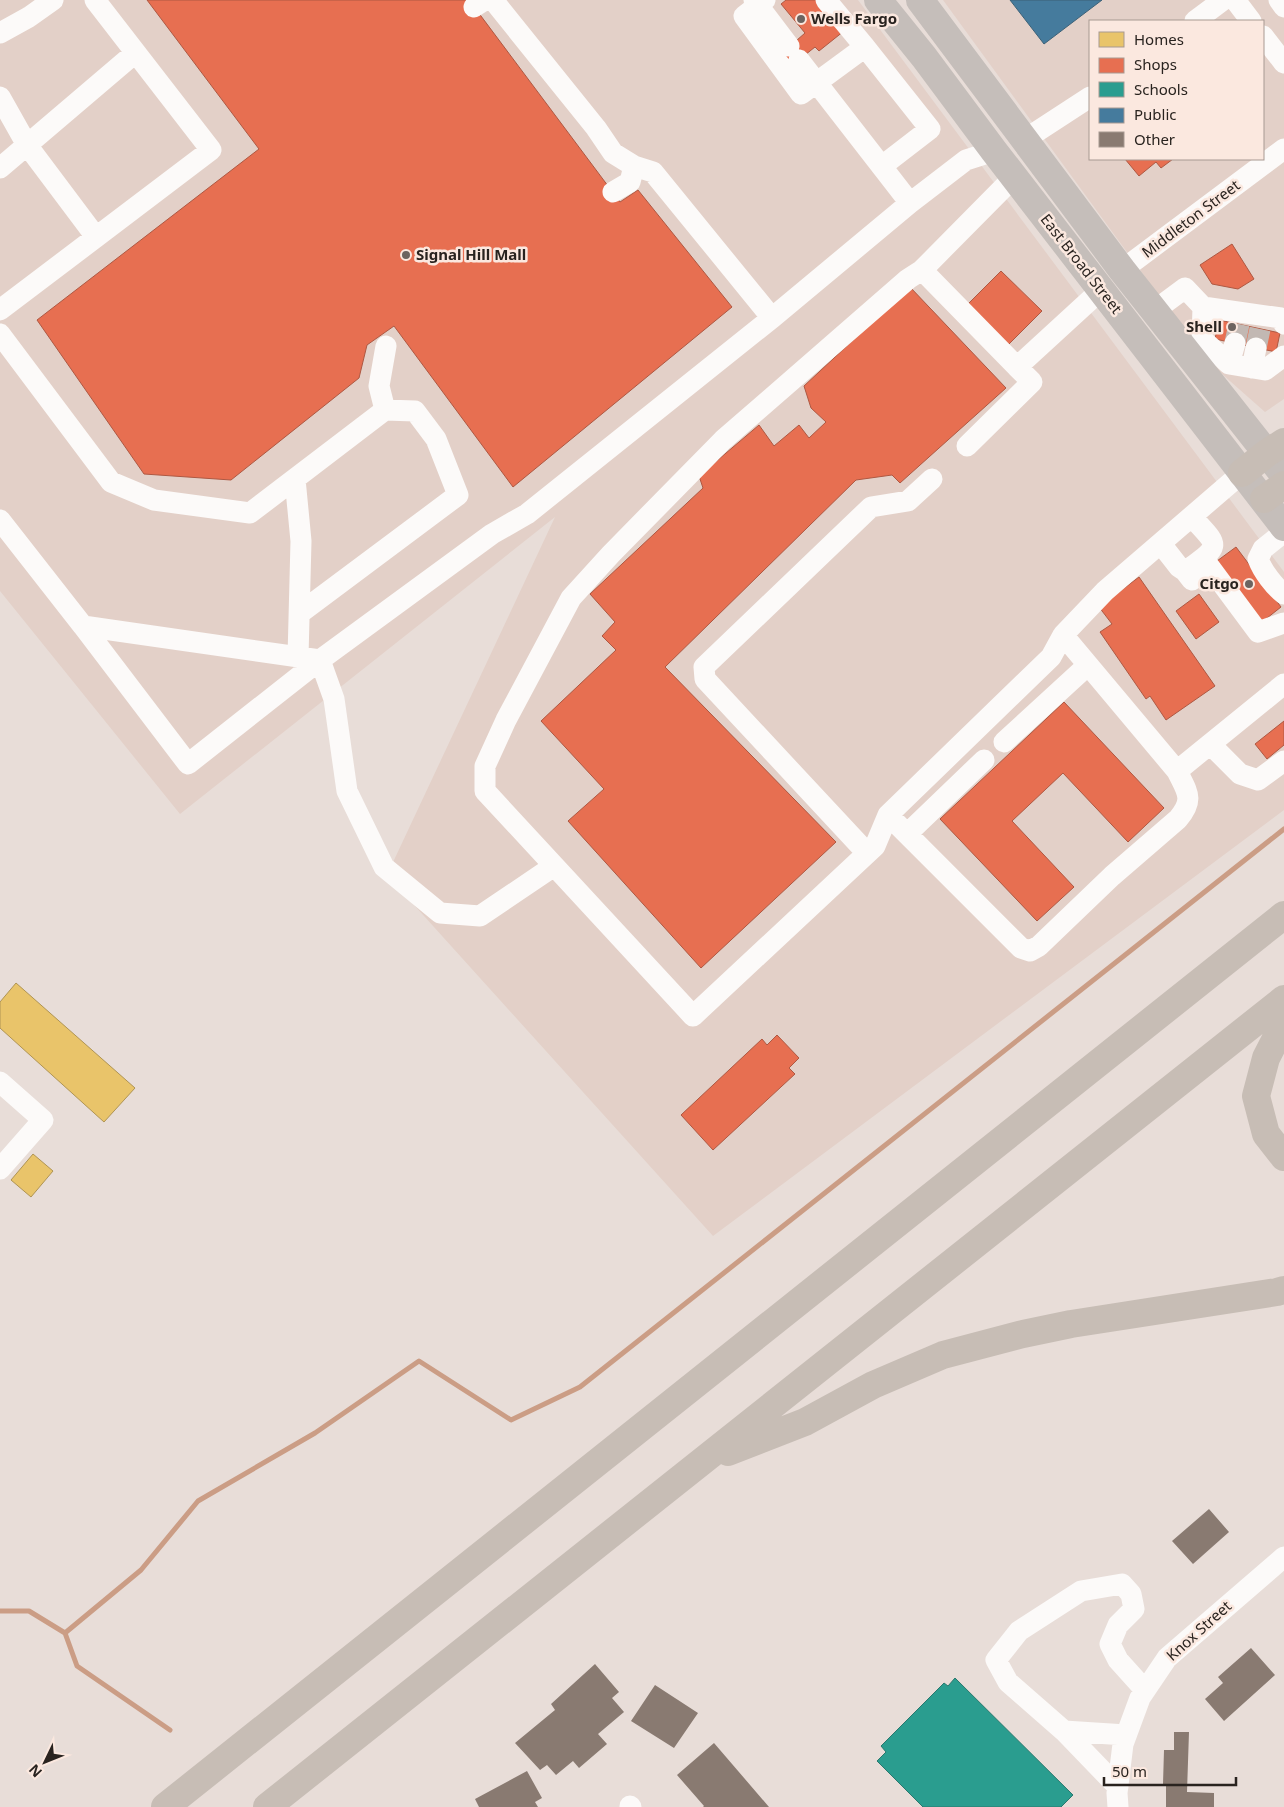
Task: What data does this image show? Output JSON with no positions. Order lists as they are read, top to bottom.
{
  "streets": {
    "main road": ["East Broad Street"],
    "street": ["Middleton Street", "Knox Street"]
  },
  "crossings": [
    ["Middleton Street", "East Broad Street"]
  ],
  "places": [
    "Wells Fargo",
    "Signal Hill Mall",
    "Shell",
    "Citgo"
  ],
  "legend": [
    "Homes",
    "Shops",
    "Schools",
    "Public",
    "Other"
  ],
  "scale_bar": "50 m",
  "north": "bottom left"
}
